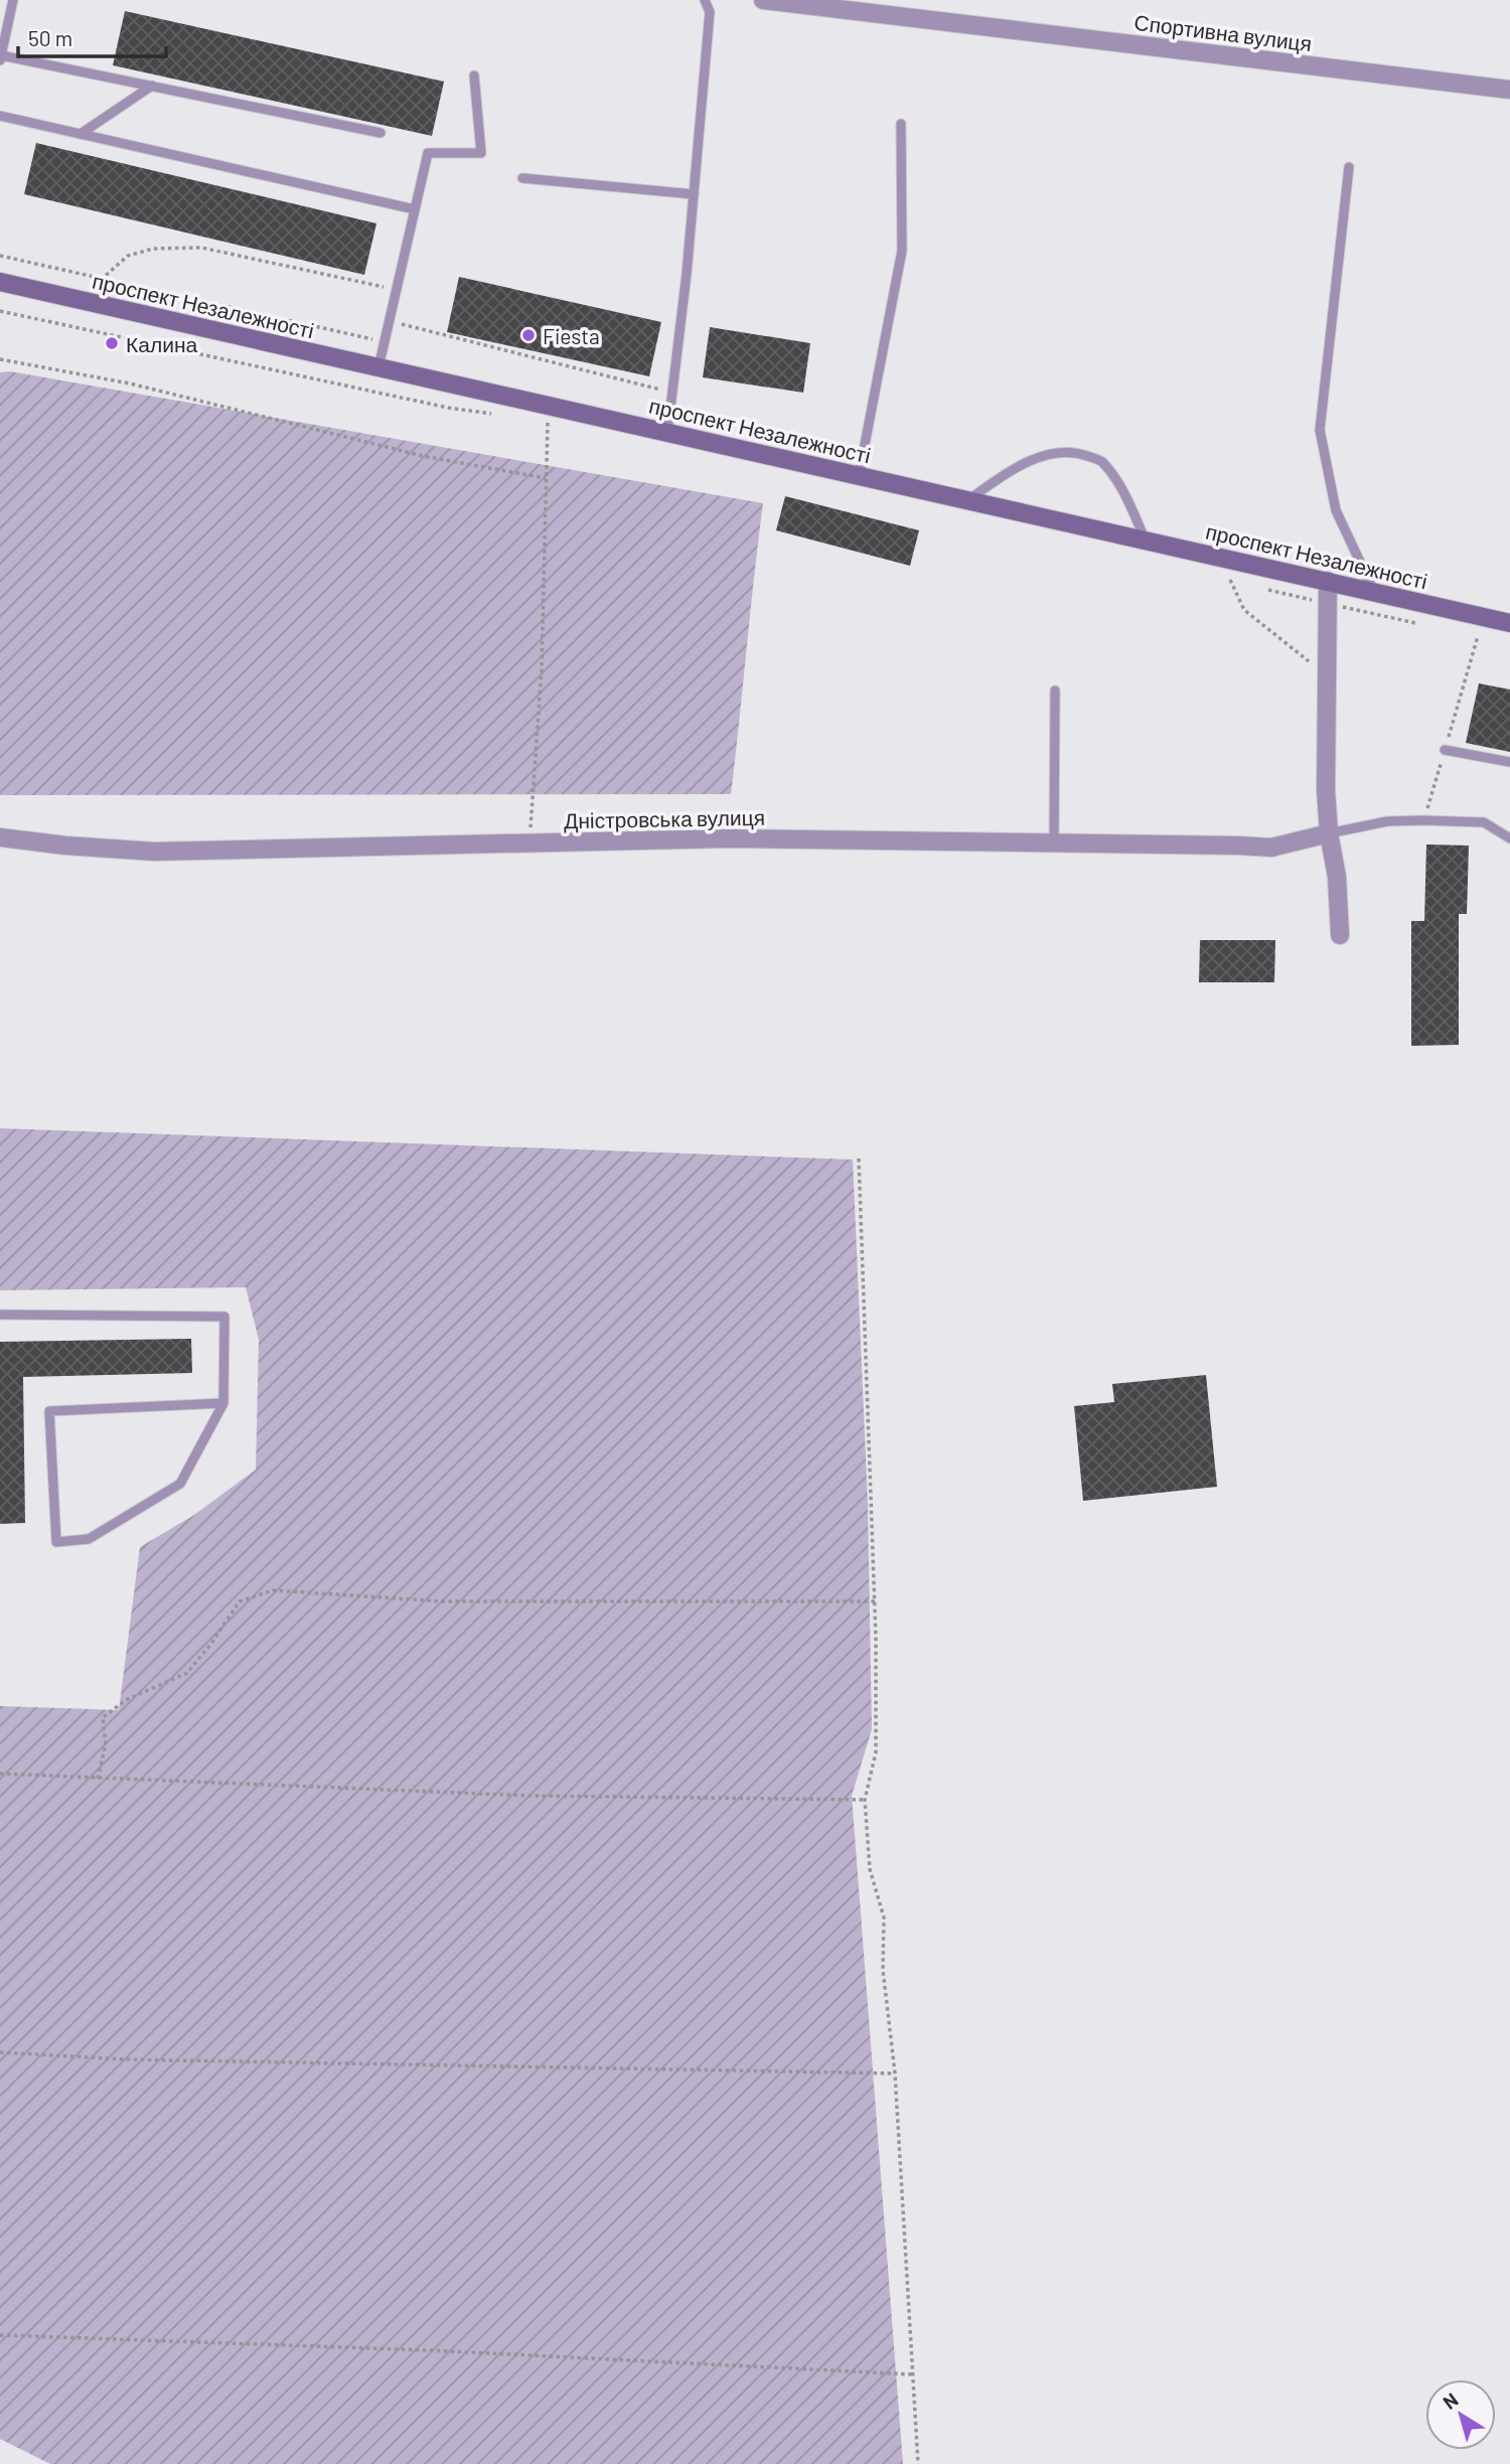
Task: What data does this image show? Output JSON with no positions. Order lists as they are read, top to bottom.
{
  "streets": {
    "main road": ["проспект Незалежності"],
    "street": ["Спортивна вулиця", "Дністровська вулиця"]
  },
  "places": ["Fiesta", "Калина"],
  "scale_bar": "50 m",
  "north": "top left"
}
